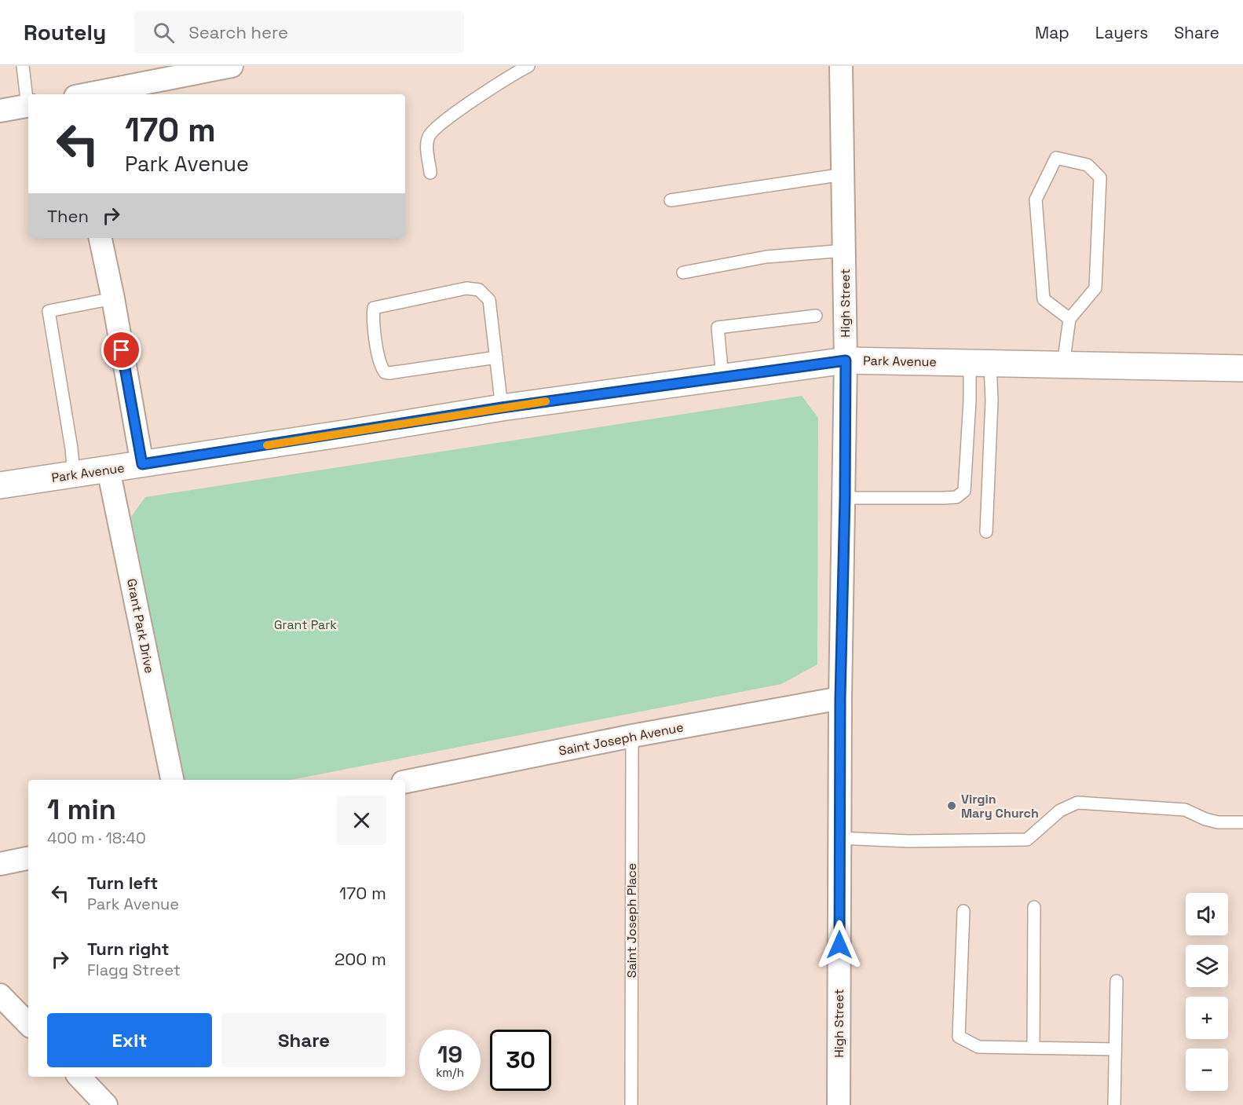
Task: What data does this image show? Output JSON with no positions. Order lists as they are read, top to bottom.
{
  "streets": {
    "street": [
      "High Street",
      "Park Avenue",
      "Grant Park Drive",
      "Saint Joseph Avenue"
    ],
    "lane": ["Saint Joseph Place"]
  },
  "crossings": [
    ["High Street", "Park Avenue"],
    ["High Street", "Saint Joseph Avenue"],
    ["Park Avenue", "Grant Park Drive"],
    ["Saint Joseph Avenue", "Saint Joseph Place"]
  ],
  "parks": ["Grant Park"],
  "places": ["Virgin Mary Church"],
  "page": {
    "header": "Routely",
    "search": "Search here",
    "nav": ["Map", "Layers", "Share"],
    "turn": ["170 m", "Park Avenue"],
    "then": "Then",
    "heading": ["1 min", "400 m · 18:40"],
    "list": [
      {
        "name": "Turn left",
        "note": "Park Avenue",
        "value": "170 m"
      },
      {
        "name": "Turn right",
        "note": "Flagg Street",
        "value": "200 m"
      }
    ],
    "map_buttons": ["+", "−"],
    "buttons": ["Exit", "Share"],
    "speed": "19 km/h",
    "limit": "30"
  }
}
